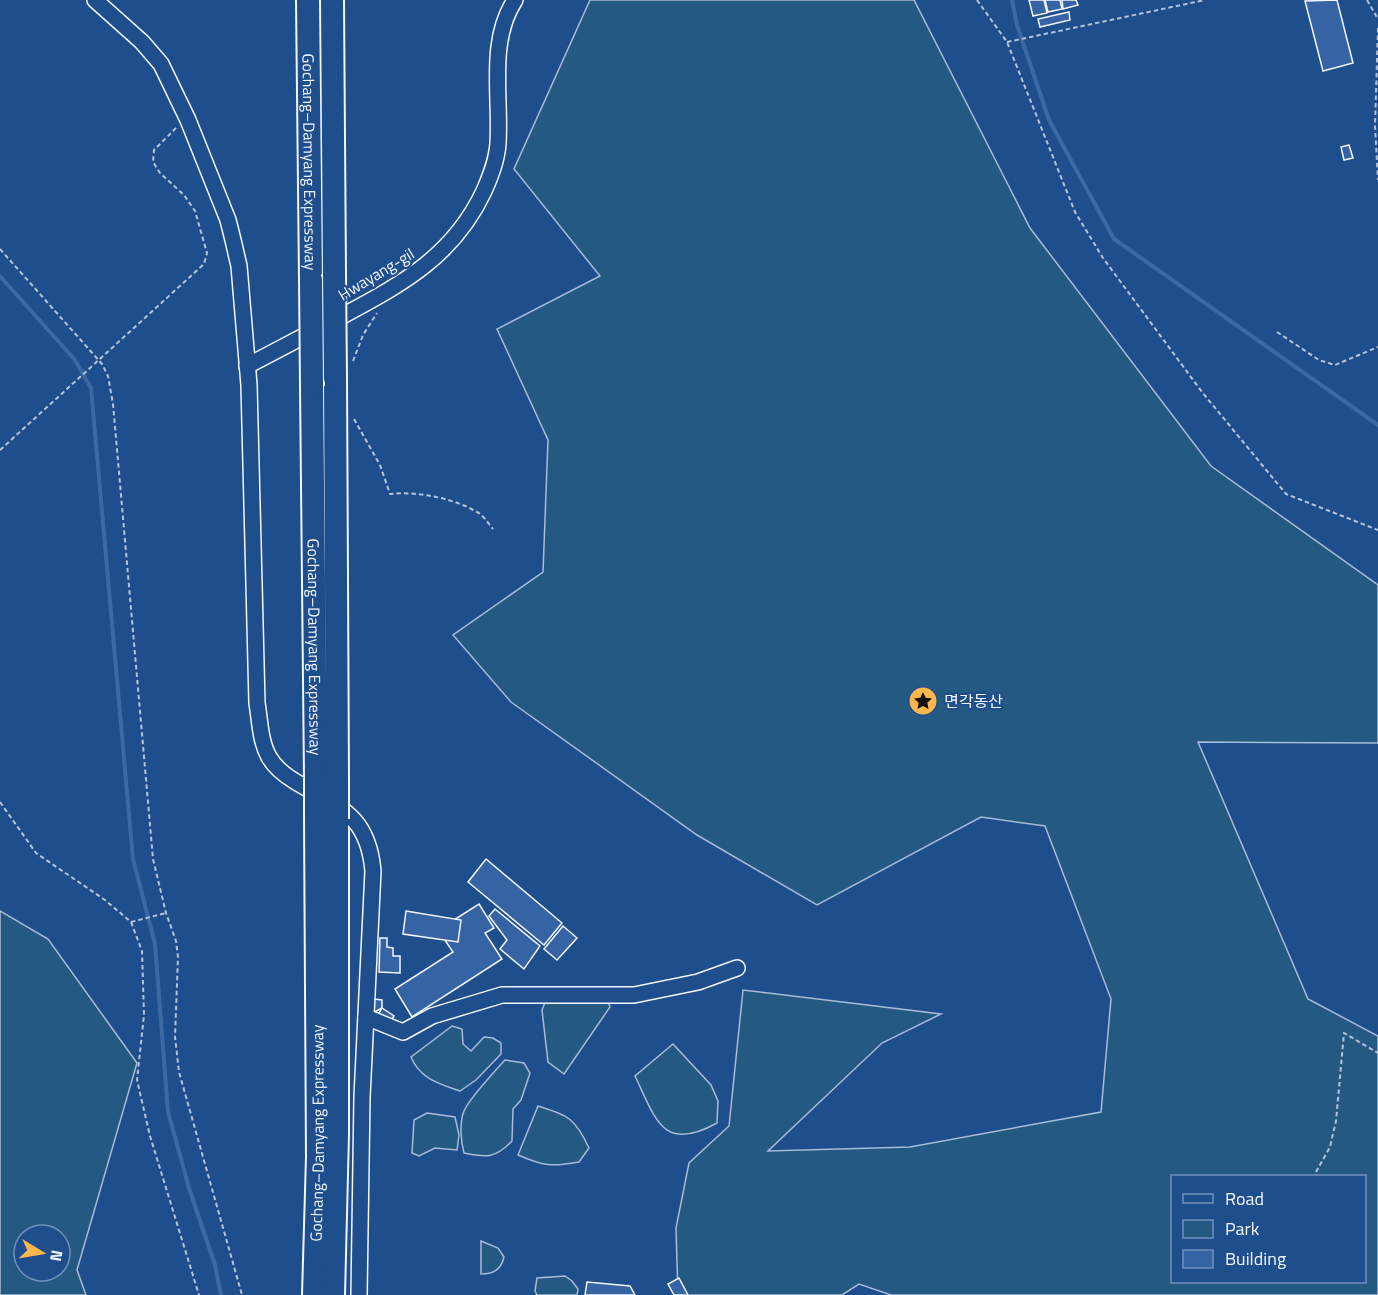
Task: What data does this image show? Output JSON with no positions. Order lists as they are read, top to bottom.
{
  "streets": {
    "highway": ["Gochang–Damyang Expressway"],
    "street": ["Hwayang-gil"]
  },
  "places": {
    "place": ["면각동산"]
  },
  "legend": ["Road", "Park", "Building"],
  "north": "right"
}
